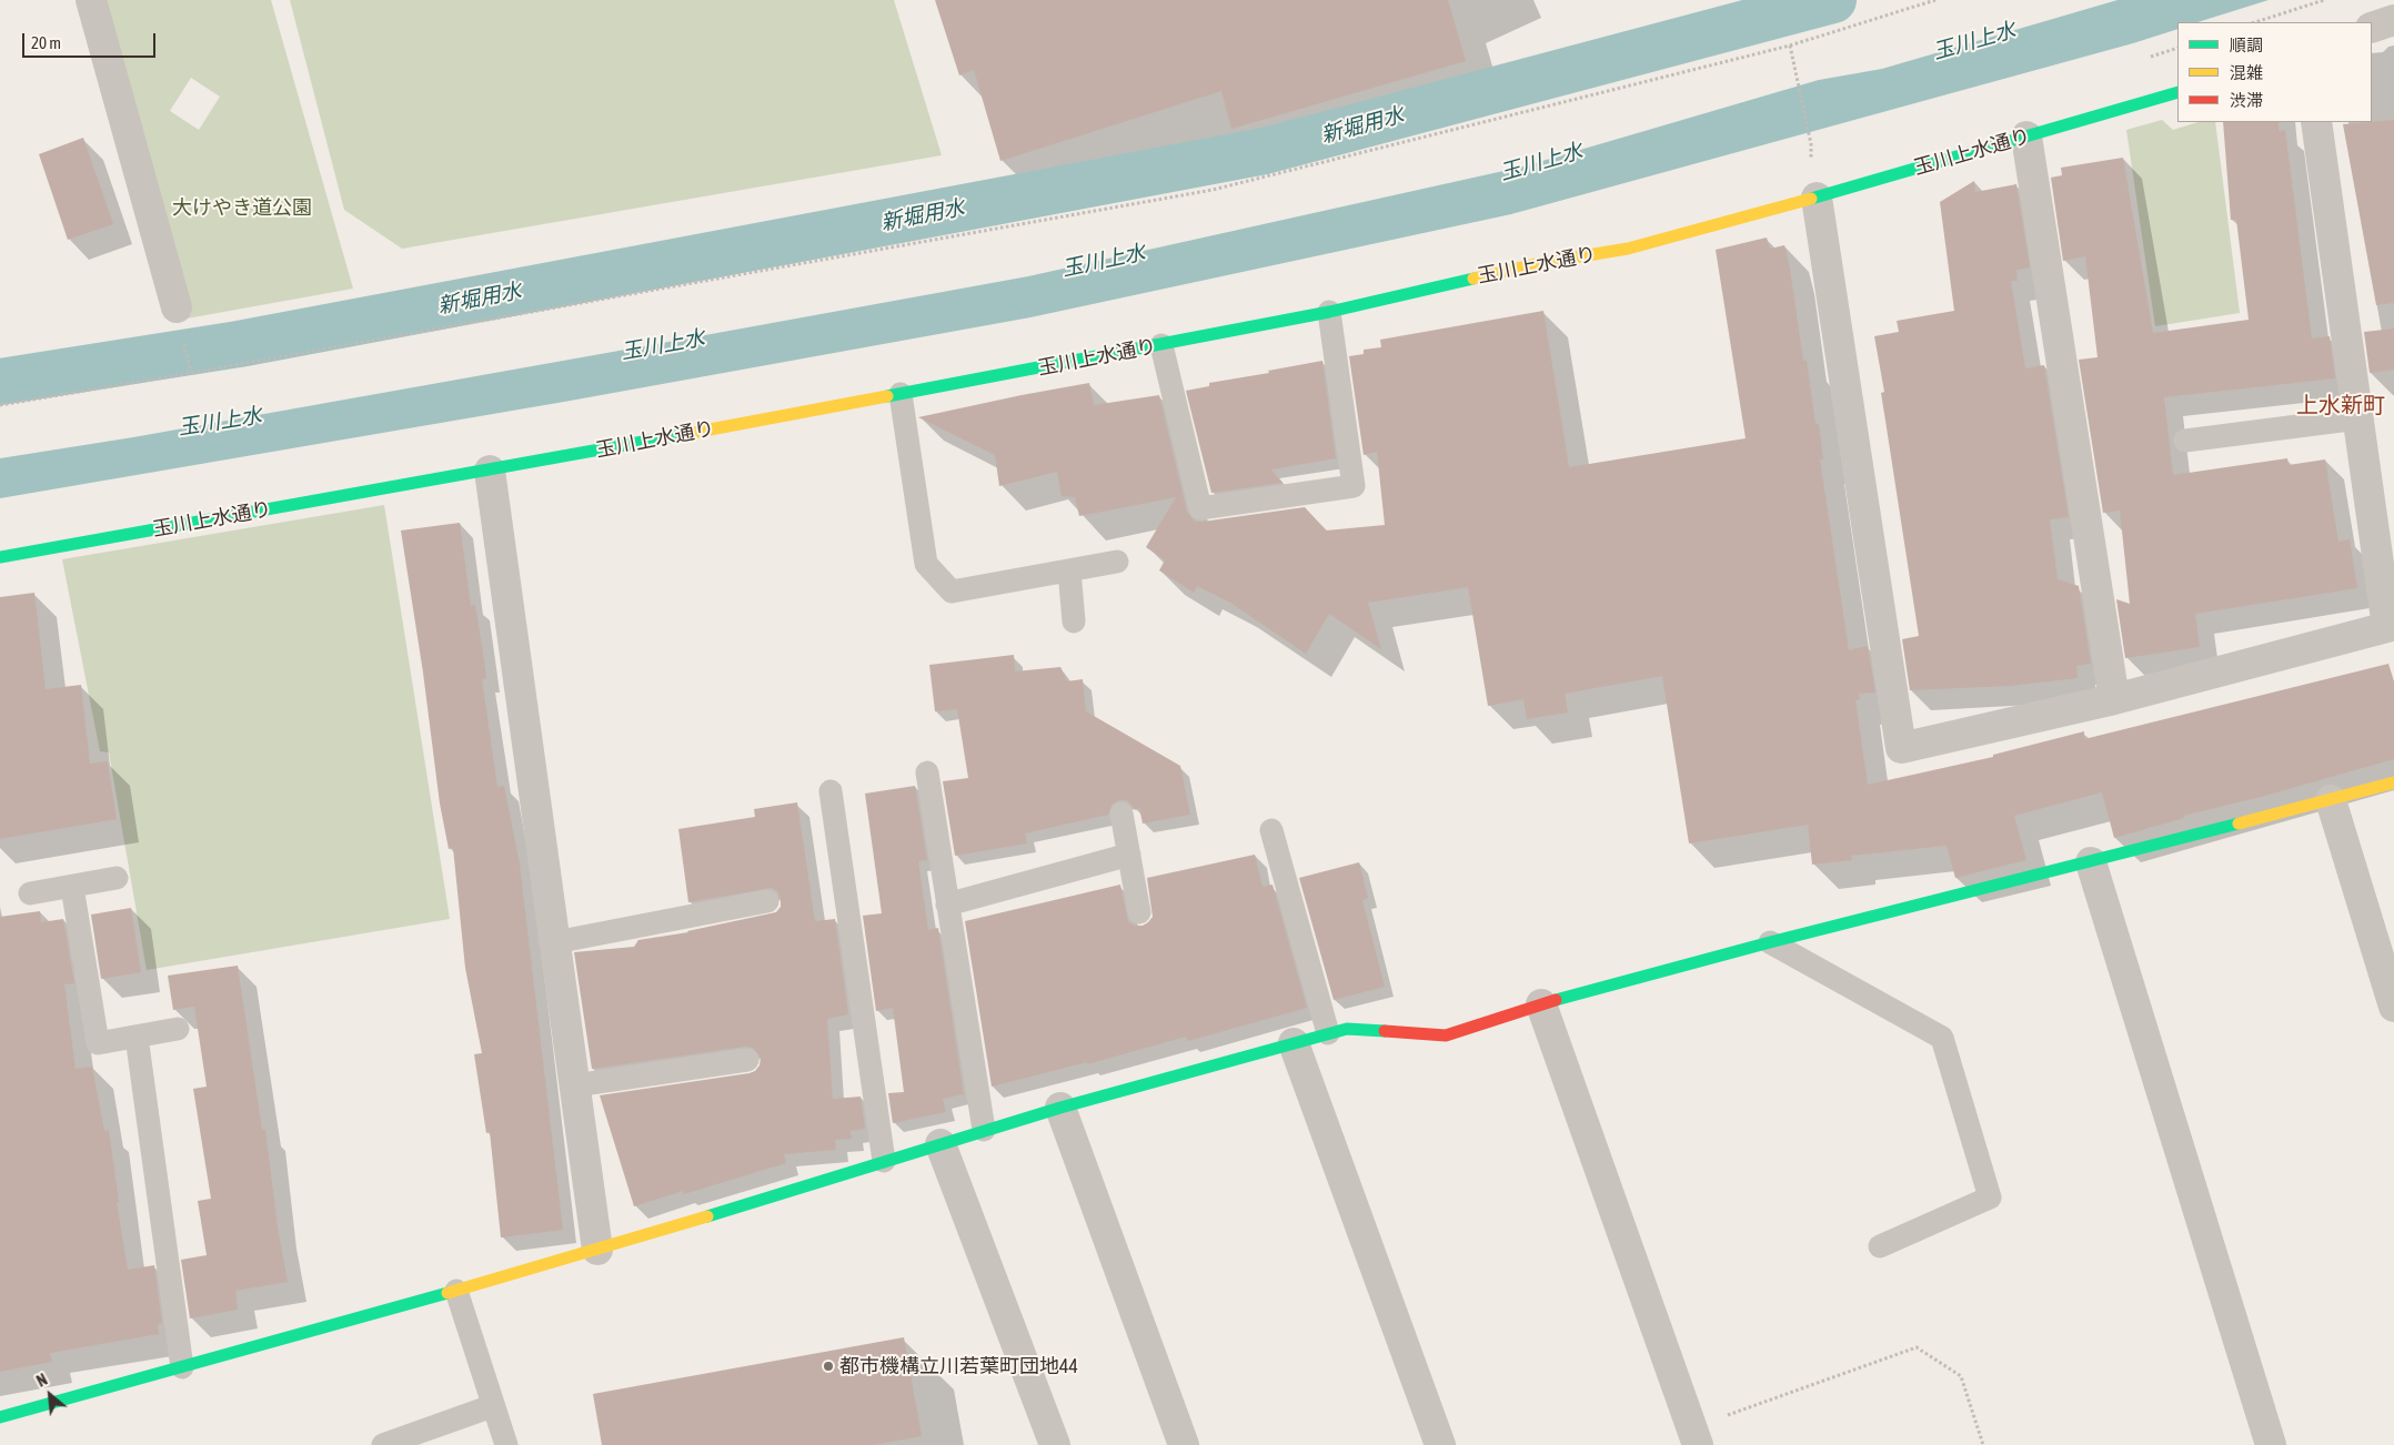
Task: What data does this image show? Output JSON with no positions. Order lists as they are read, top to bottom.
{
  "streets": {
    "street": ["玉川上水通り"]
  },
  "districts": ["上水新町"],
  "water": ["玉川上水", "新堀用水"],
  "parks": ["大けやき道公園"],
  "places": ["都市機構立川若葉町団地44"],
  "legend": ["順調", "混雑", "渋滞"],
  "scale_bar": "20 m",
  "north": "top left"
}
